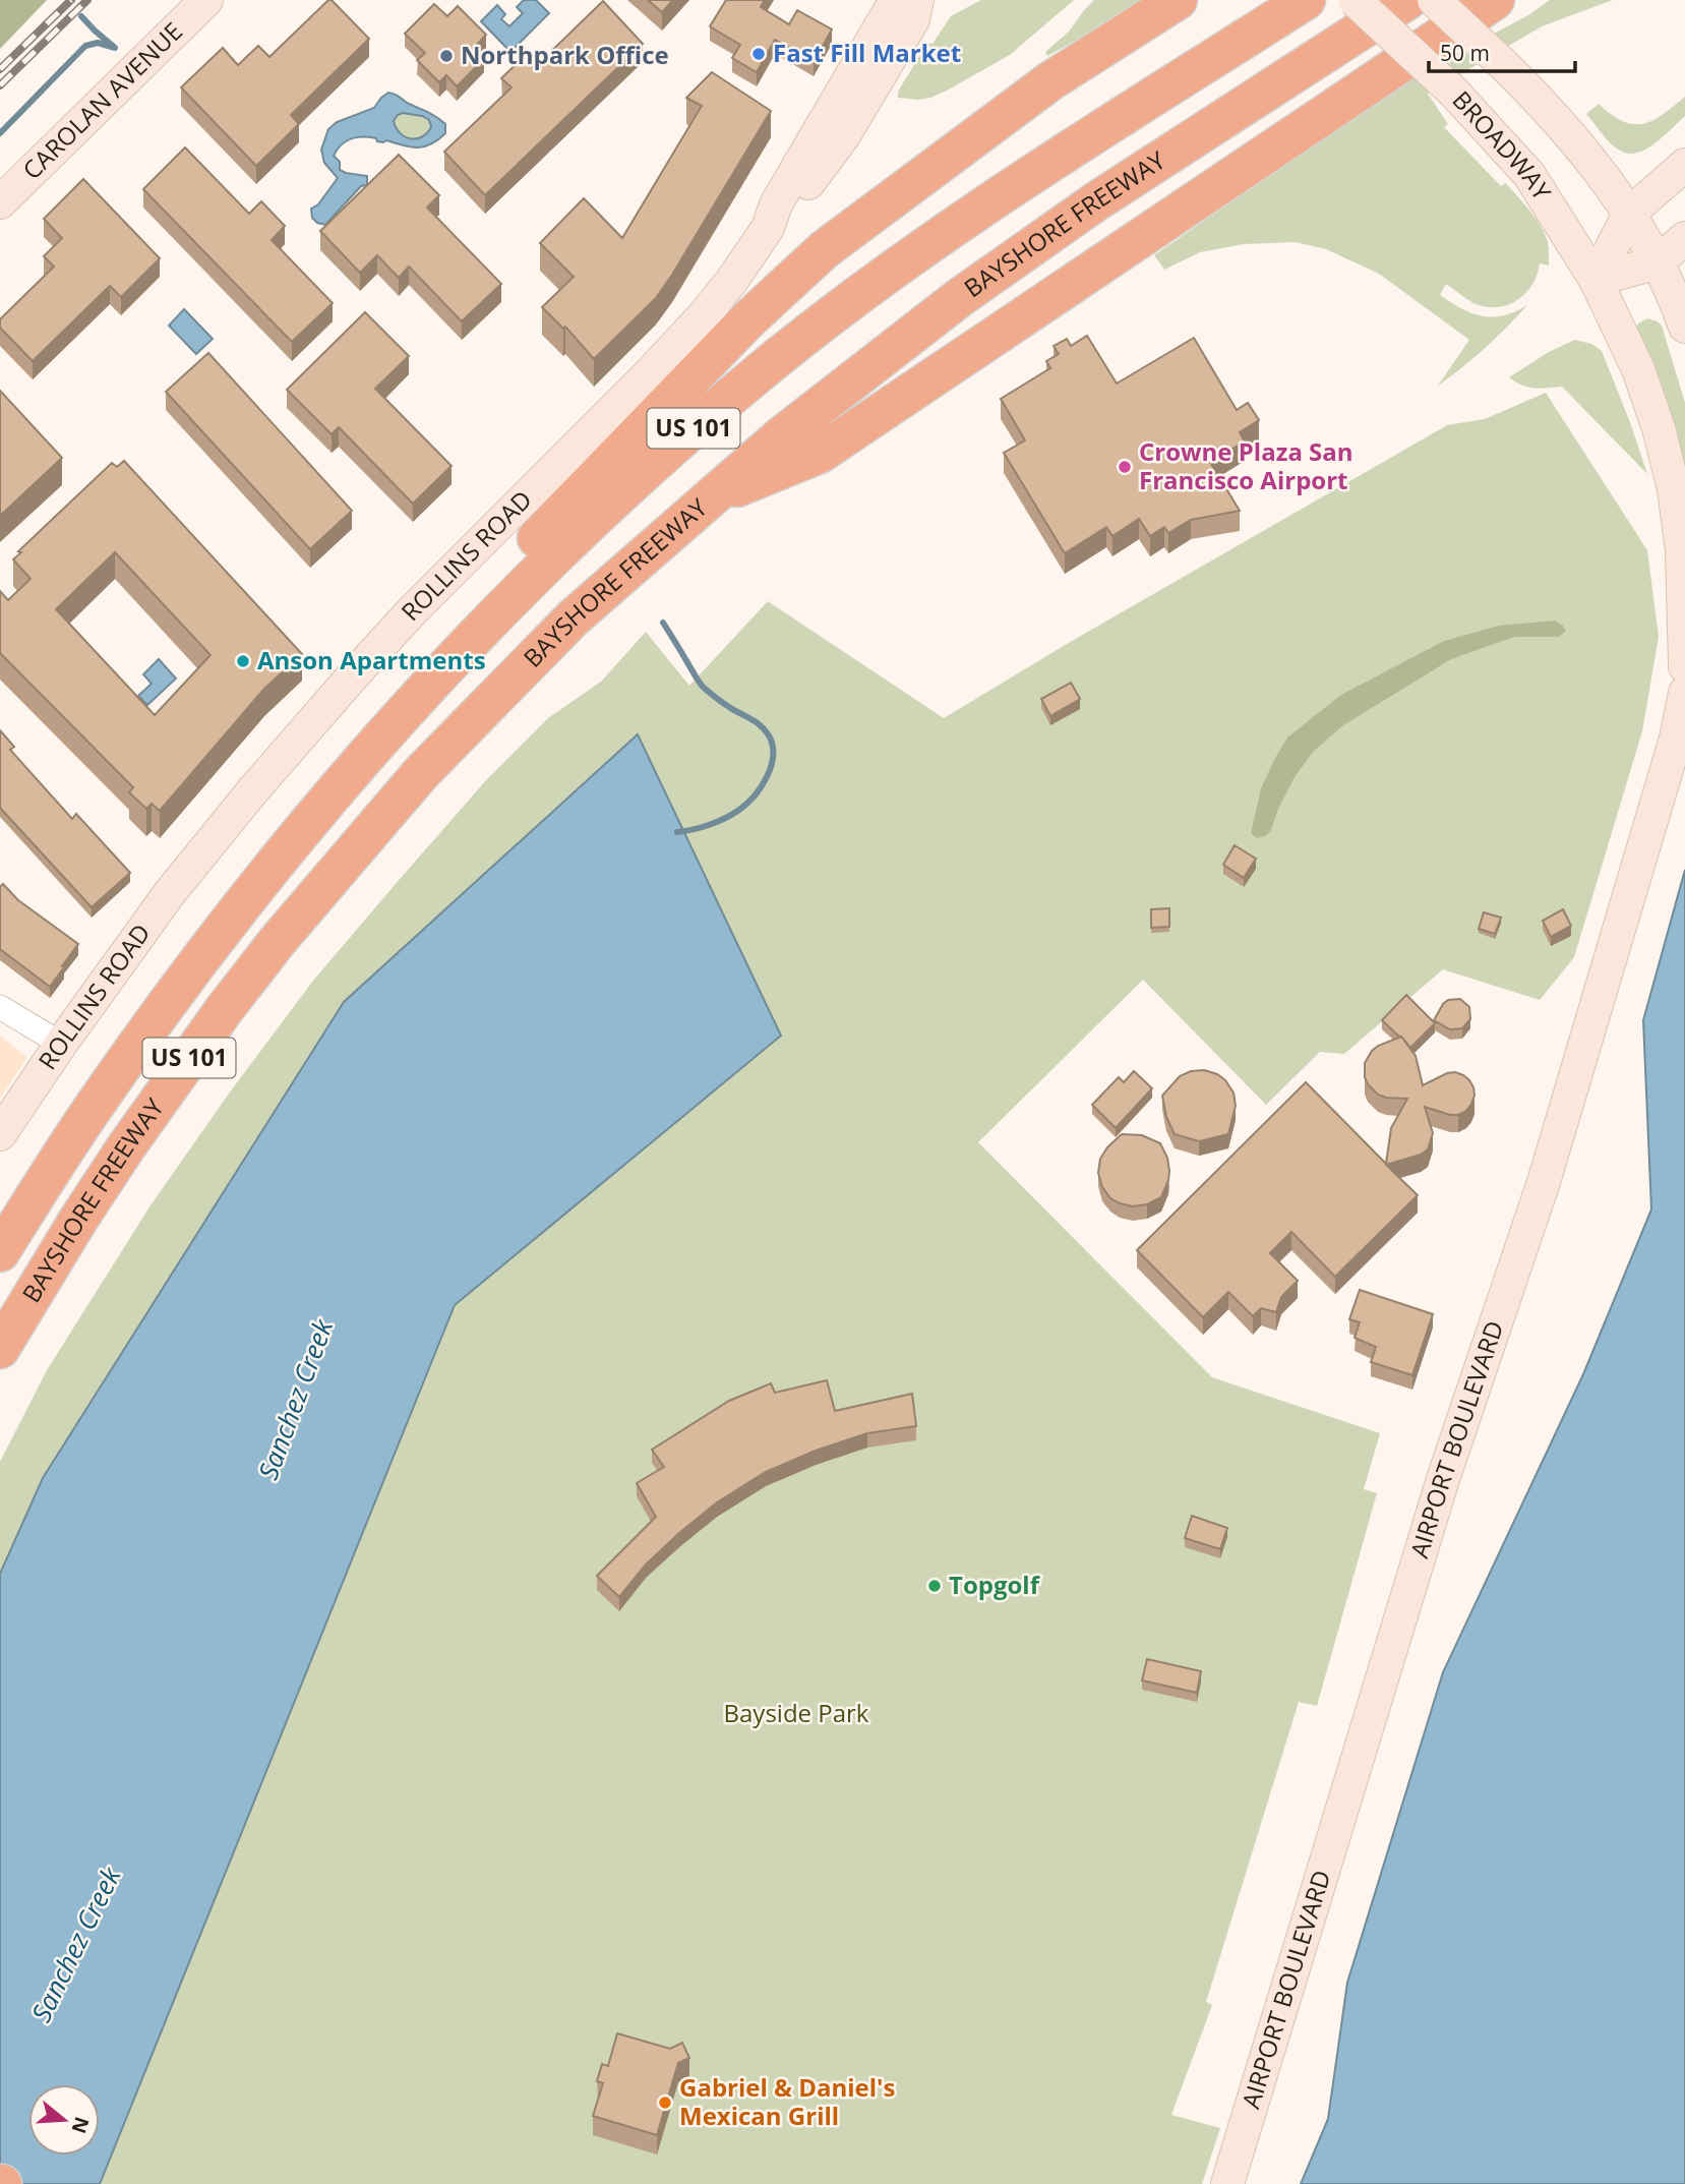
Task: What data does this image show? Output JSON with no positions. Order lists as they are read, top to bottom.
{
  "streets": {
    "highway": ["BAYSHORE FREEWAY", "US 101"],
    "main road": [
      "CAROLAN AVENUE",
      "BROADWAY",
      "ROLLINS ROAD",
      "AIRPORT BOULEVARD"
    ]
  },
  "water": ["Sanchez Creek"],
  "parks": ["Bayside Park"],
  "places": [
    "Fast Fill Market",
    "Northpark Office",
    "Crowne Plaza San Francisco Airport",
    "Anson Apartments",
    "Topgolf",
    "Gabriel & Daniel's Mexican Grill"
  ],
  "scale_bar": "50 m",
  "north": "right"
}
